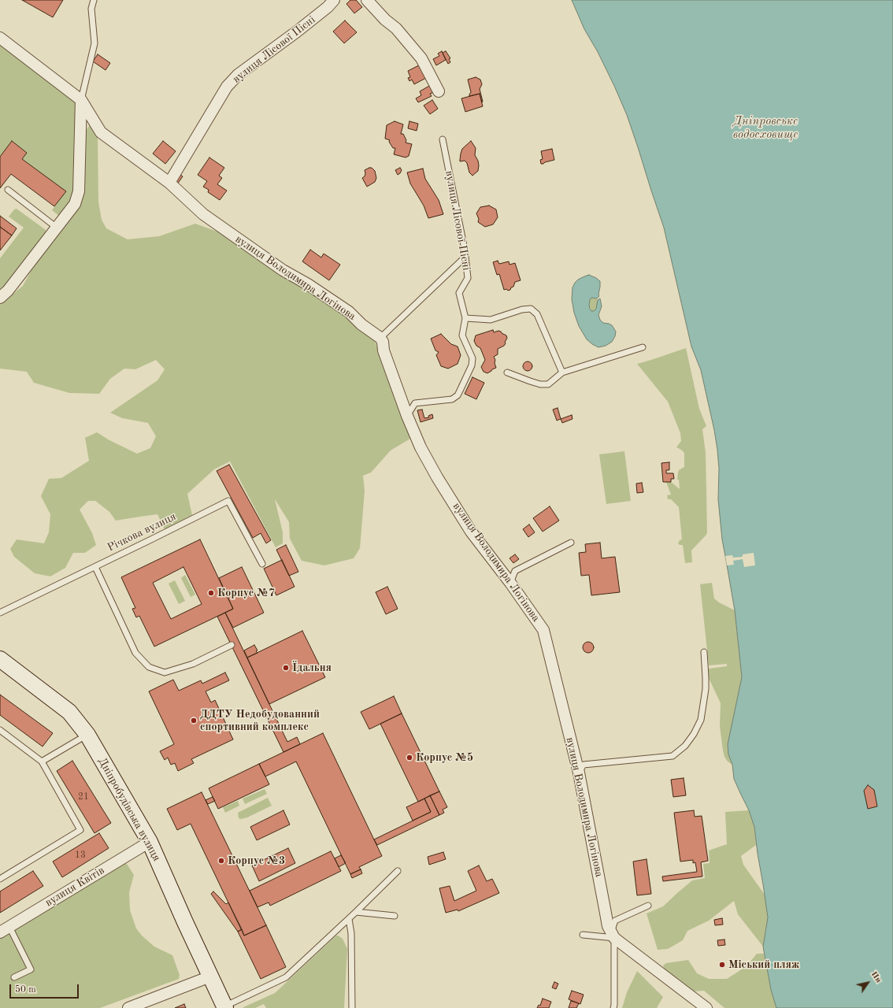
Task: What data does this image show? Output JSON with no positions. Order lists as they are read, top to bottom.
{
  "streets": {
    "street": [
      "вулиця Лісової Пісні",
      "вулиця Володимира Логінова",
      "Дніпробудівська вулиця",
      "вулиця Квітів"
    ],
    "lane": ["Річкова вулиця"]
  },
  "crossings": [
    ["вулиця Лісової Пісні", "вулиця Володимира Логінова"],
    ["Дніпробудівська вулиця", "вулиця Квітів"]
  ],
  "water": ["Дніпровське водосховище"],
  "places": [
    "Корпус №7",
    "Їдальня",
    "ДДТУ Недобудованний спортивний комплекс",
    "Корпус №5",
    "Корпус №3",
    "Міський пляж"
  ],
  "house_numbers": ["21", "13"],
  "scale_bar": "50 m",
  "north": "top right"
}
